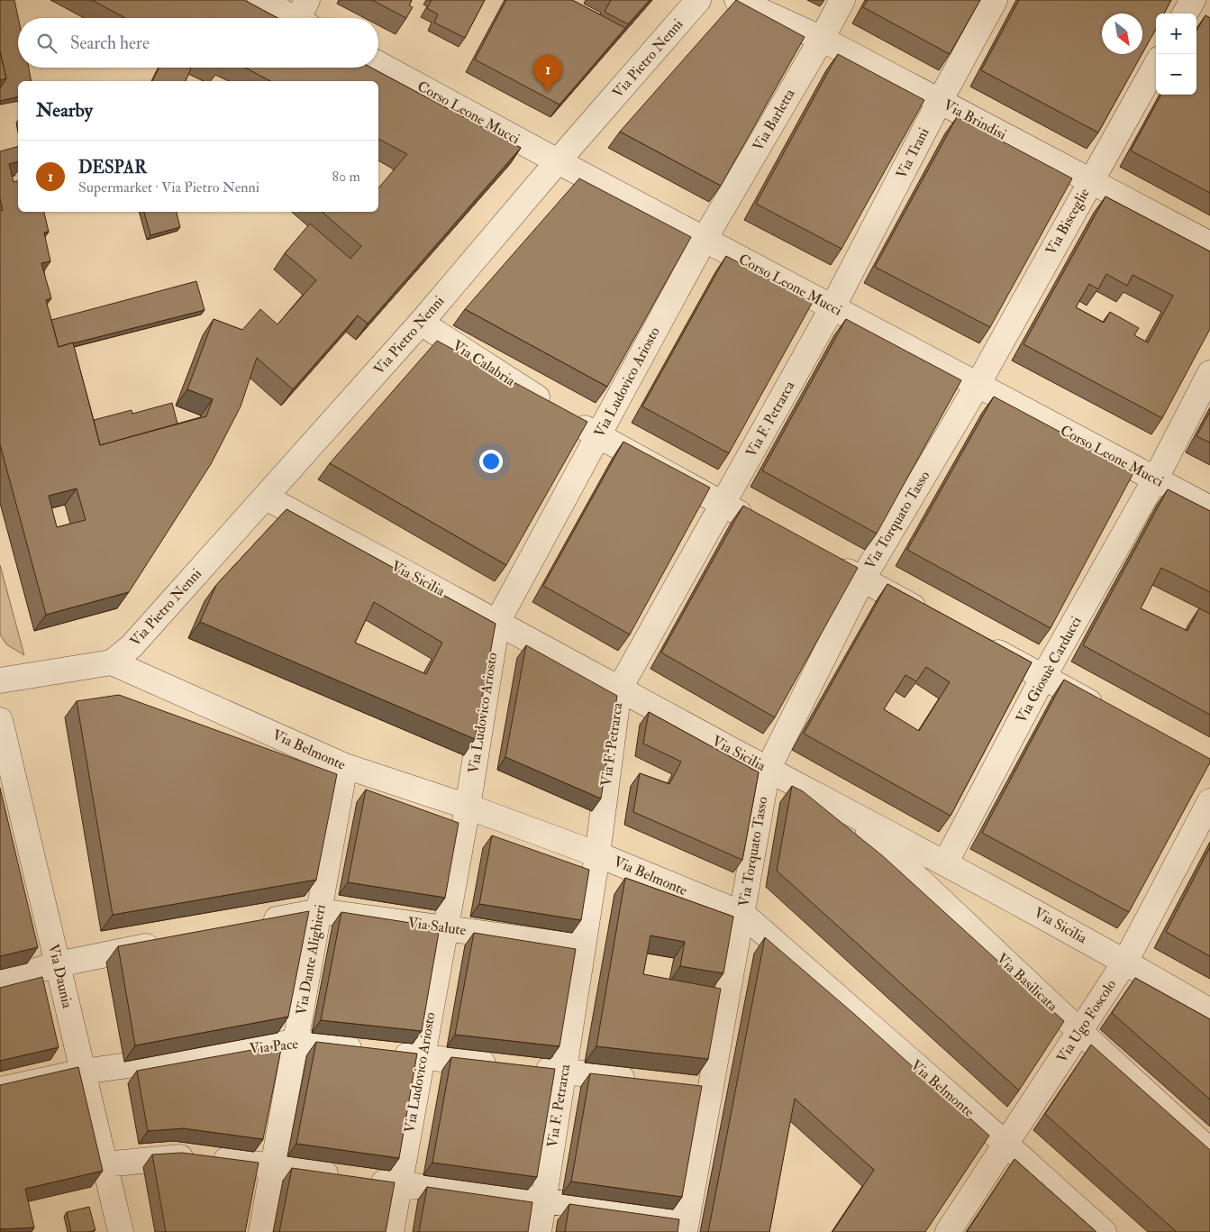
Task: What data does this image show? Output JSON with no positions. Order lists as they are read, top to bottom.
{
  "streets": {
    "street": [
      "Via Pietro Nenni",
      "Corso Leone Mucci",
      "Via Barletta",
      "Via Brindisi",
      "Via Trani",
      "Via Bisceglie",
      "Via Calabria",
      "Via Ludovico Ariosto",
      "Via F. Petrarca",
      "Via Torquato Tasso",
      "Via Sicilia",
      "Via Giosuè Carducci",
      "Via Belmonte",
      "Via Salute",
      "Via Dante Alighieri",
      "Via Daunia",
      "Via Basilicata",
      "Via Ugo Foscolo",
      "Via Pace"
    ]
  },
  "crossings": [
    ["Via Pietro Nenni", "Corso Leone Mucci"],
    ["Via Pietro Nenni", "Via Calabria"],
    ["Via Pietro Nenni", "Via Sicilia"],
    ["Via Pietro Nenni", "Via Belmonte"],
    ["Corso Leone Mucci", "Via Barletta"],
    ["Corso Leone Mucci", "Via Trani"],
    ["Corso Leone Mucci", "Via Bisceglie"],
    ["Corso Leone Mucci", "Via Ludovico Ariosto"],
    ["Corso Leone Mucci", "Via F. Petrarca"],
    ["Corso Leone Mucci", "Via Torquato Tasso"],
    ["Corso Leone Mucci", "Via Giosuè Carducci"],
    ["Via Barletta", "Via Brindisi"],
    ["Via Barletta", "Via Ludovico Ariosto"],
    ["Via Brindisi", "Via Trani"],
    ["Via Brindisi", "Via Bisceglie"],
    ["Via Trani", "Via F. Petrarca"],
    ["Via Bisceglie", "Via Torquato Tasso"],
    ["Via Calabria", "Via Ludovico Ariosto"],
    ["Via Calabria", "Via F. Petrarca"],
    ["Via Ludovico Ariosto", "Via Sicilia"],
    ["Via Ludovico Ariosto", "Via Belmonte"],
    ["Via Ludovico Ariosto", "Via Salute"],
    ["Via Ludovico Ariosto", "Via Pace"],
    ["Via F. Petrarca", "Via Sicilia"],
    ["Via F. Petrarca", "Via Belmonte"],
    ["Via F. Petrarca", "Via Salute"],
    ["Via Torquato Tasso", "Via Sicilia"],
    ["Via Torquato Tasso", "Via Belmonte"],
    ["Via Sicilia", "Via Giosuè Carducci"],
    ["Via Sicilia", "Via Basilicata"],
    ["Via Sicilia", "Via Ugo Foscolo"],
    ["Via Belmonte", "Via Dante Alighieri"],
    ["Via Belmonte", "Via Ugo Foscolo"],
    ["Via Salute", "Via Dante Alighieri"],
    ["Via Dante Alighieri", "Via Pace"],
    ["Via Daunia", "Via Pace"],
    ["Via Basilicata", "Via Ugo Foscolo"]
  ],
  "north": "bottom right",
  "page": {
    "map_buttons": ["+", "−"],
    "search": "Search here",
    "pins": "1",
    "heading": "Nearby",
    "list": [
      {
        "mark": "1",
        "name": "DESPAR",
        "note": "Supermarket · Via Pietro Nenni",
        "value": "80 m"
      }
    ]
  }
}
